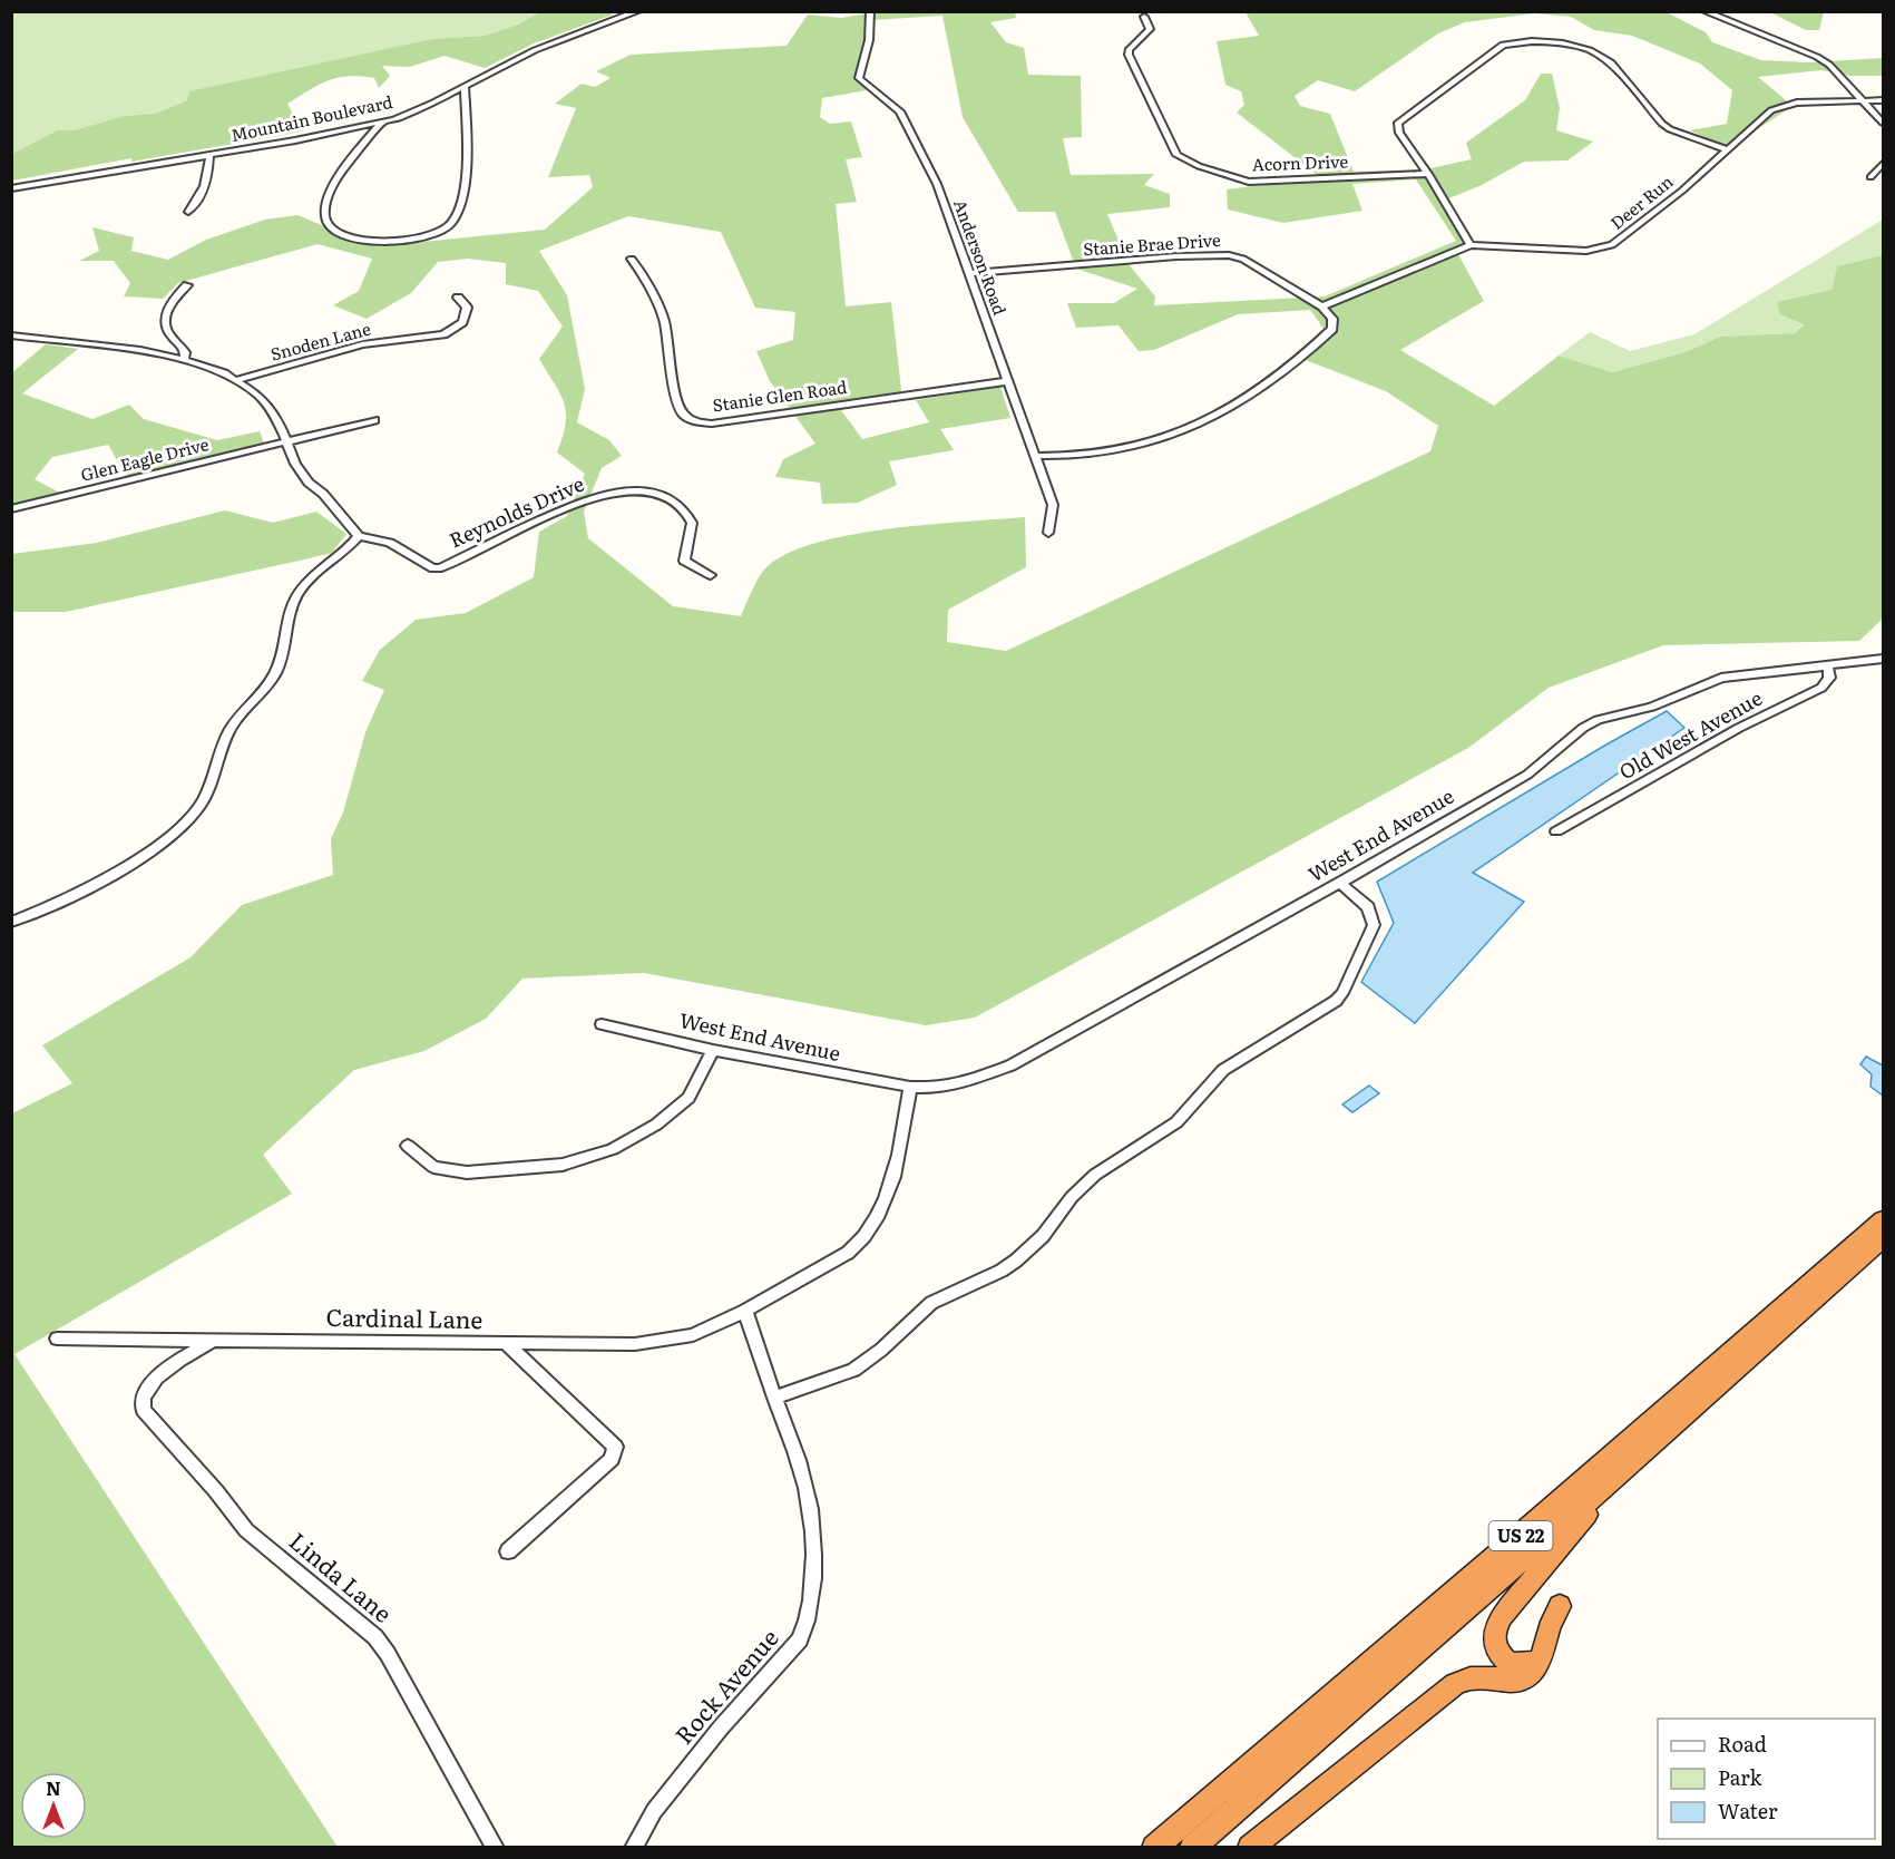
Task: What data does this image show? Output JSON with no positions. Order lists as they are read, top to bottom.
{
  "streets": {
    "highway": ["US 22"],
    "street": [
      "Mountain Boulevard",
      "Acorn Drive",
      "Deer Run",
      "Stanie Brae Drive",
      "Anderson Road",
      "Snoden Lane",
      "Stanie Glen Road",
      "Glen Eagle Drive",
      "Reynolds Drive",
      "Old West Avenue",
      "West End Avenue",
      "Cardinal Lane",
      "Linda Lane",
      "Rock Avenue"
    ]
  },
  "crossings": [
    ["Deer Run", "Stanie Brae Drive"],
    ["Stanie Brae Drive", "Anderson Road"],
    ["Anderson Road", "Stanie Glen Road"],
    ["Old West Avenue", "West End Avenue"],
    ["Cardinal Lane", "Linda Lane"],
    ["Cardinal Lane", "Rock Avenue"]
  ],
  "legend": ["Road", "Park", "Water"],
  "north": "top"
}
